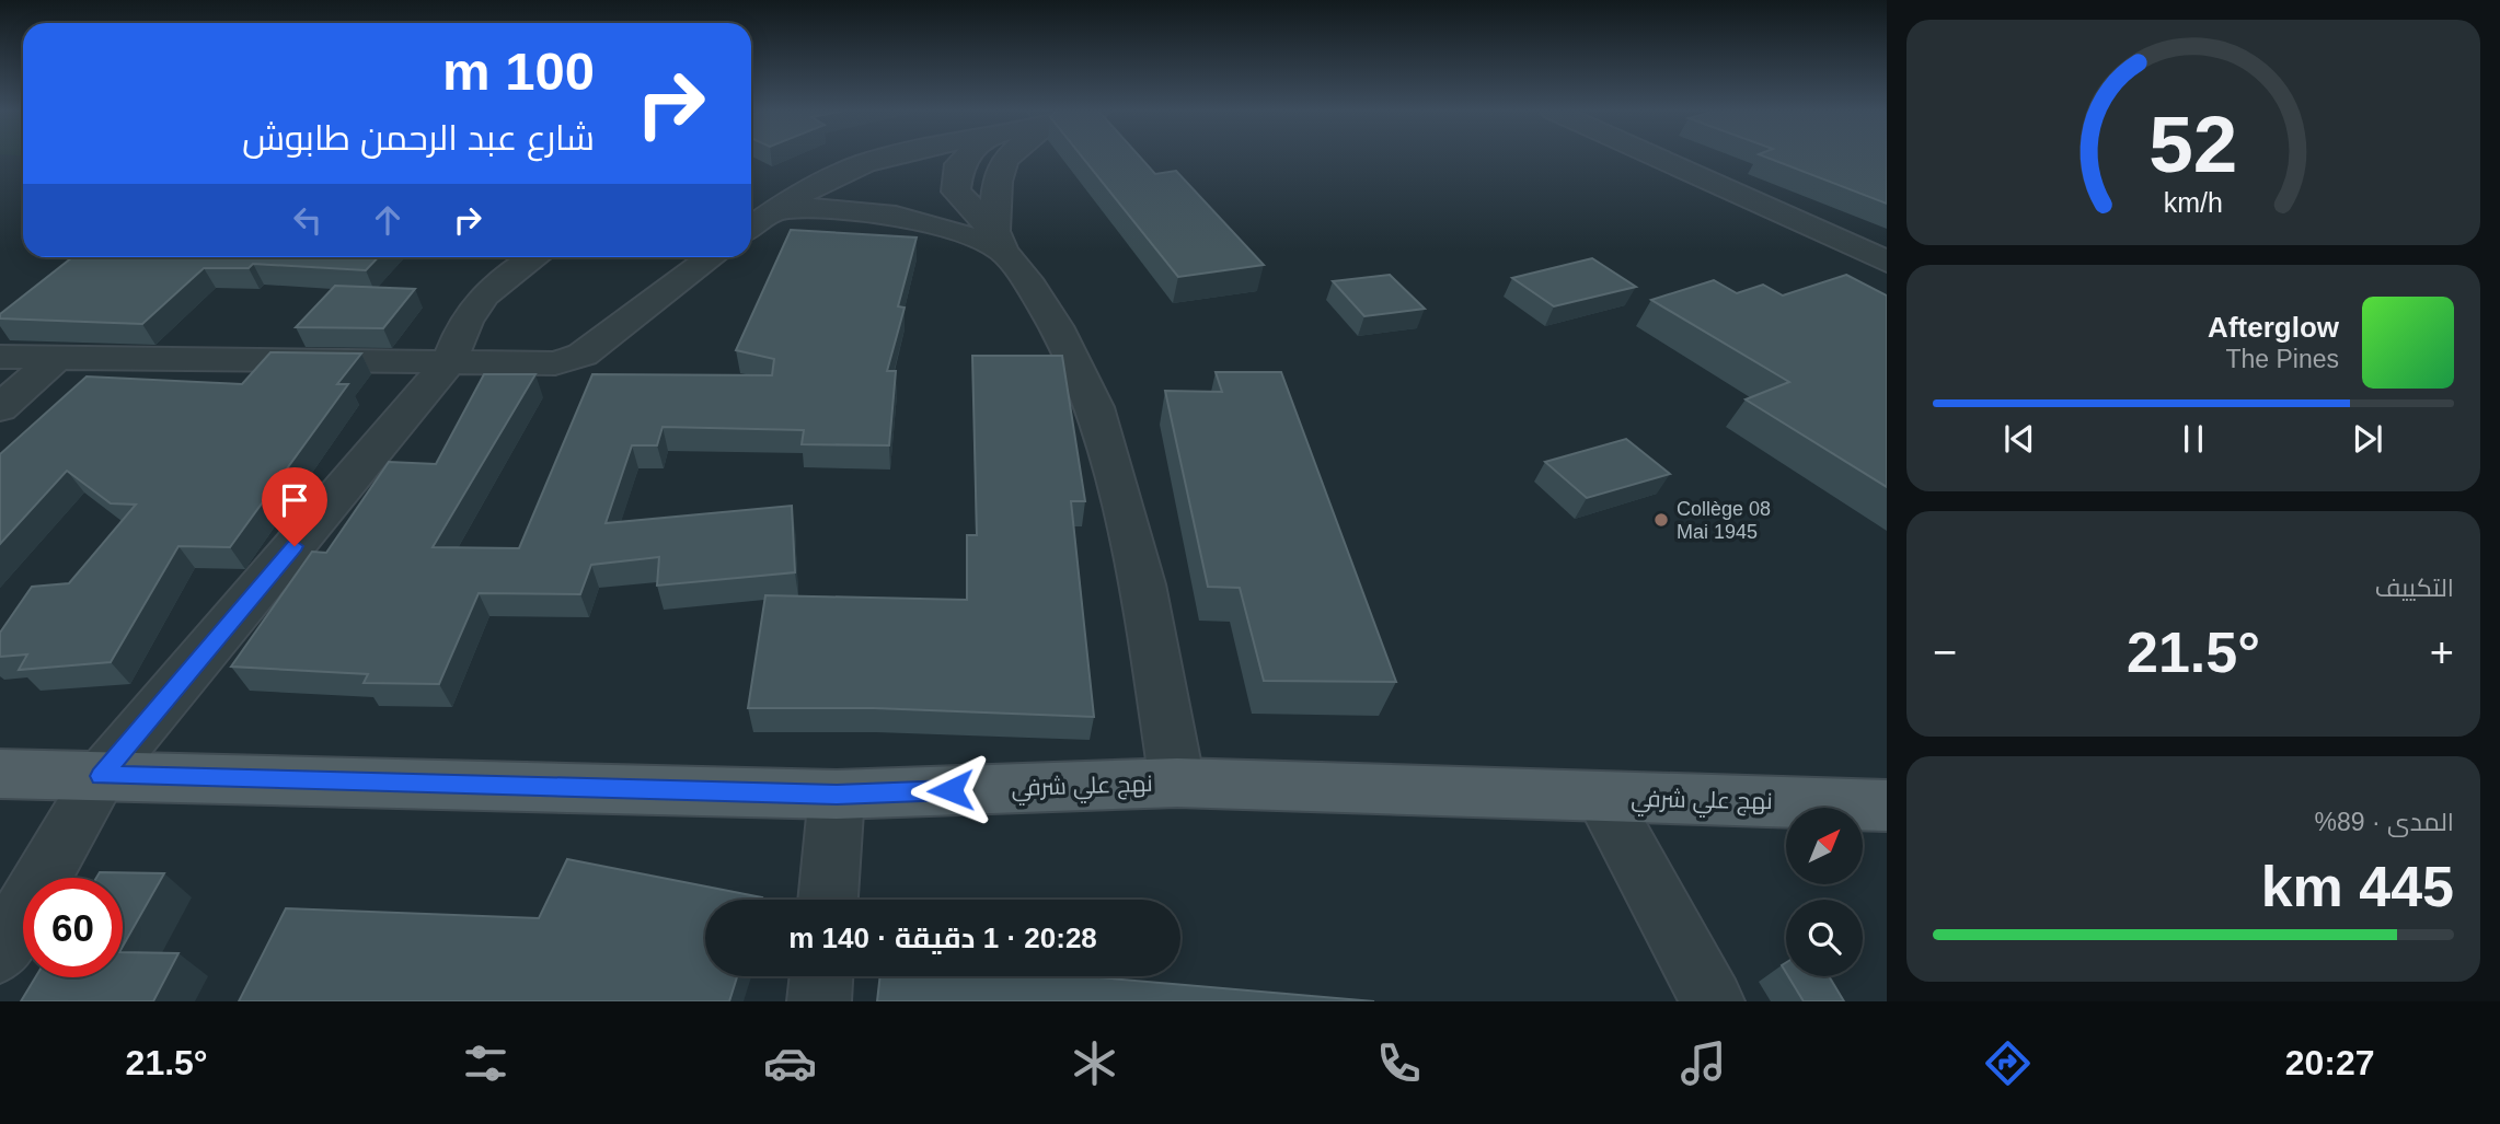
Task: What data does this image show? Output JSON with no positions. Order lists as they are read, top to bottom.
{
  "streets": {
    "main road": ["نهج علي شرفي"]
  },
  "places": ["Collège 08 Mai 1945"],
  "north": "top right",
  "page": {
    "turn": ["100 m", "شارع عبد الرحمن طابوش"],
    "song": ["Afterglow", "The Pines"],
    "tile": [
      "التكييف",
      ["المدى · 89%", "445 km"]
    ],
    "heat": ["−", "21.5°", "+"],
    "limit": "60",
    "trip": "20:28 · 1 دقيقة · 140 m",
    "tabs": ["20:27", "21.5°"],
    "gauge": ["52", "km/h"]
  }
}
